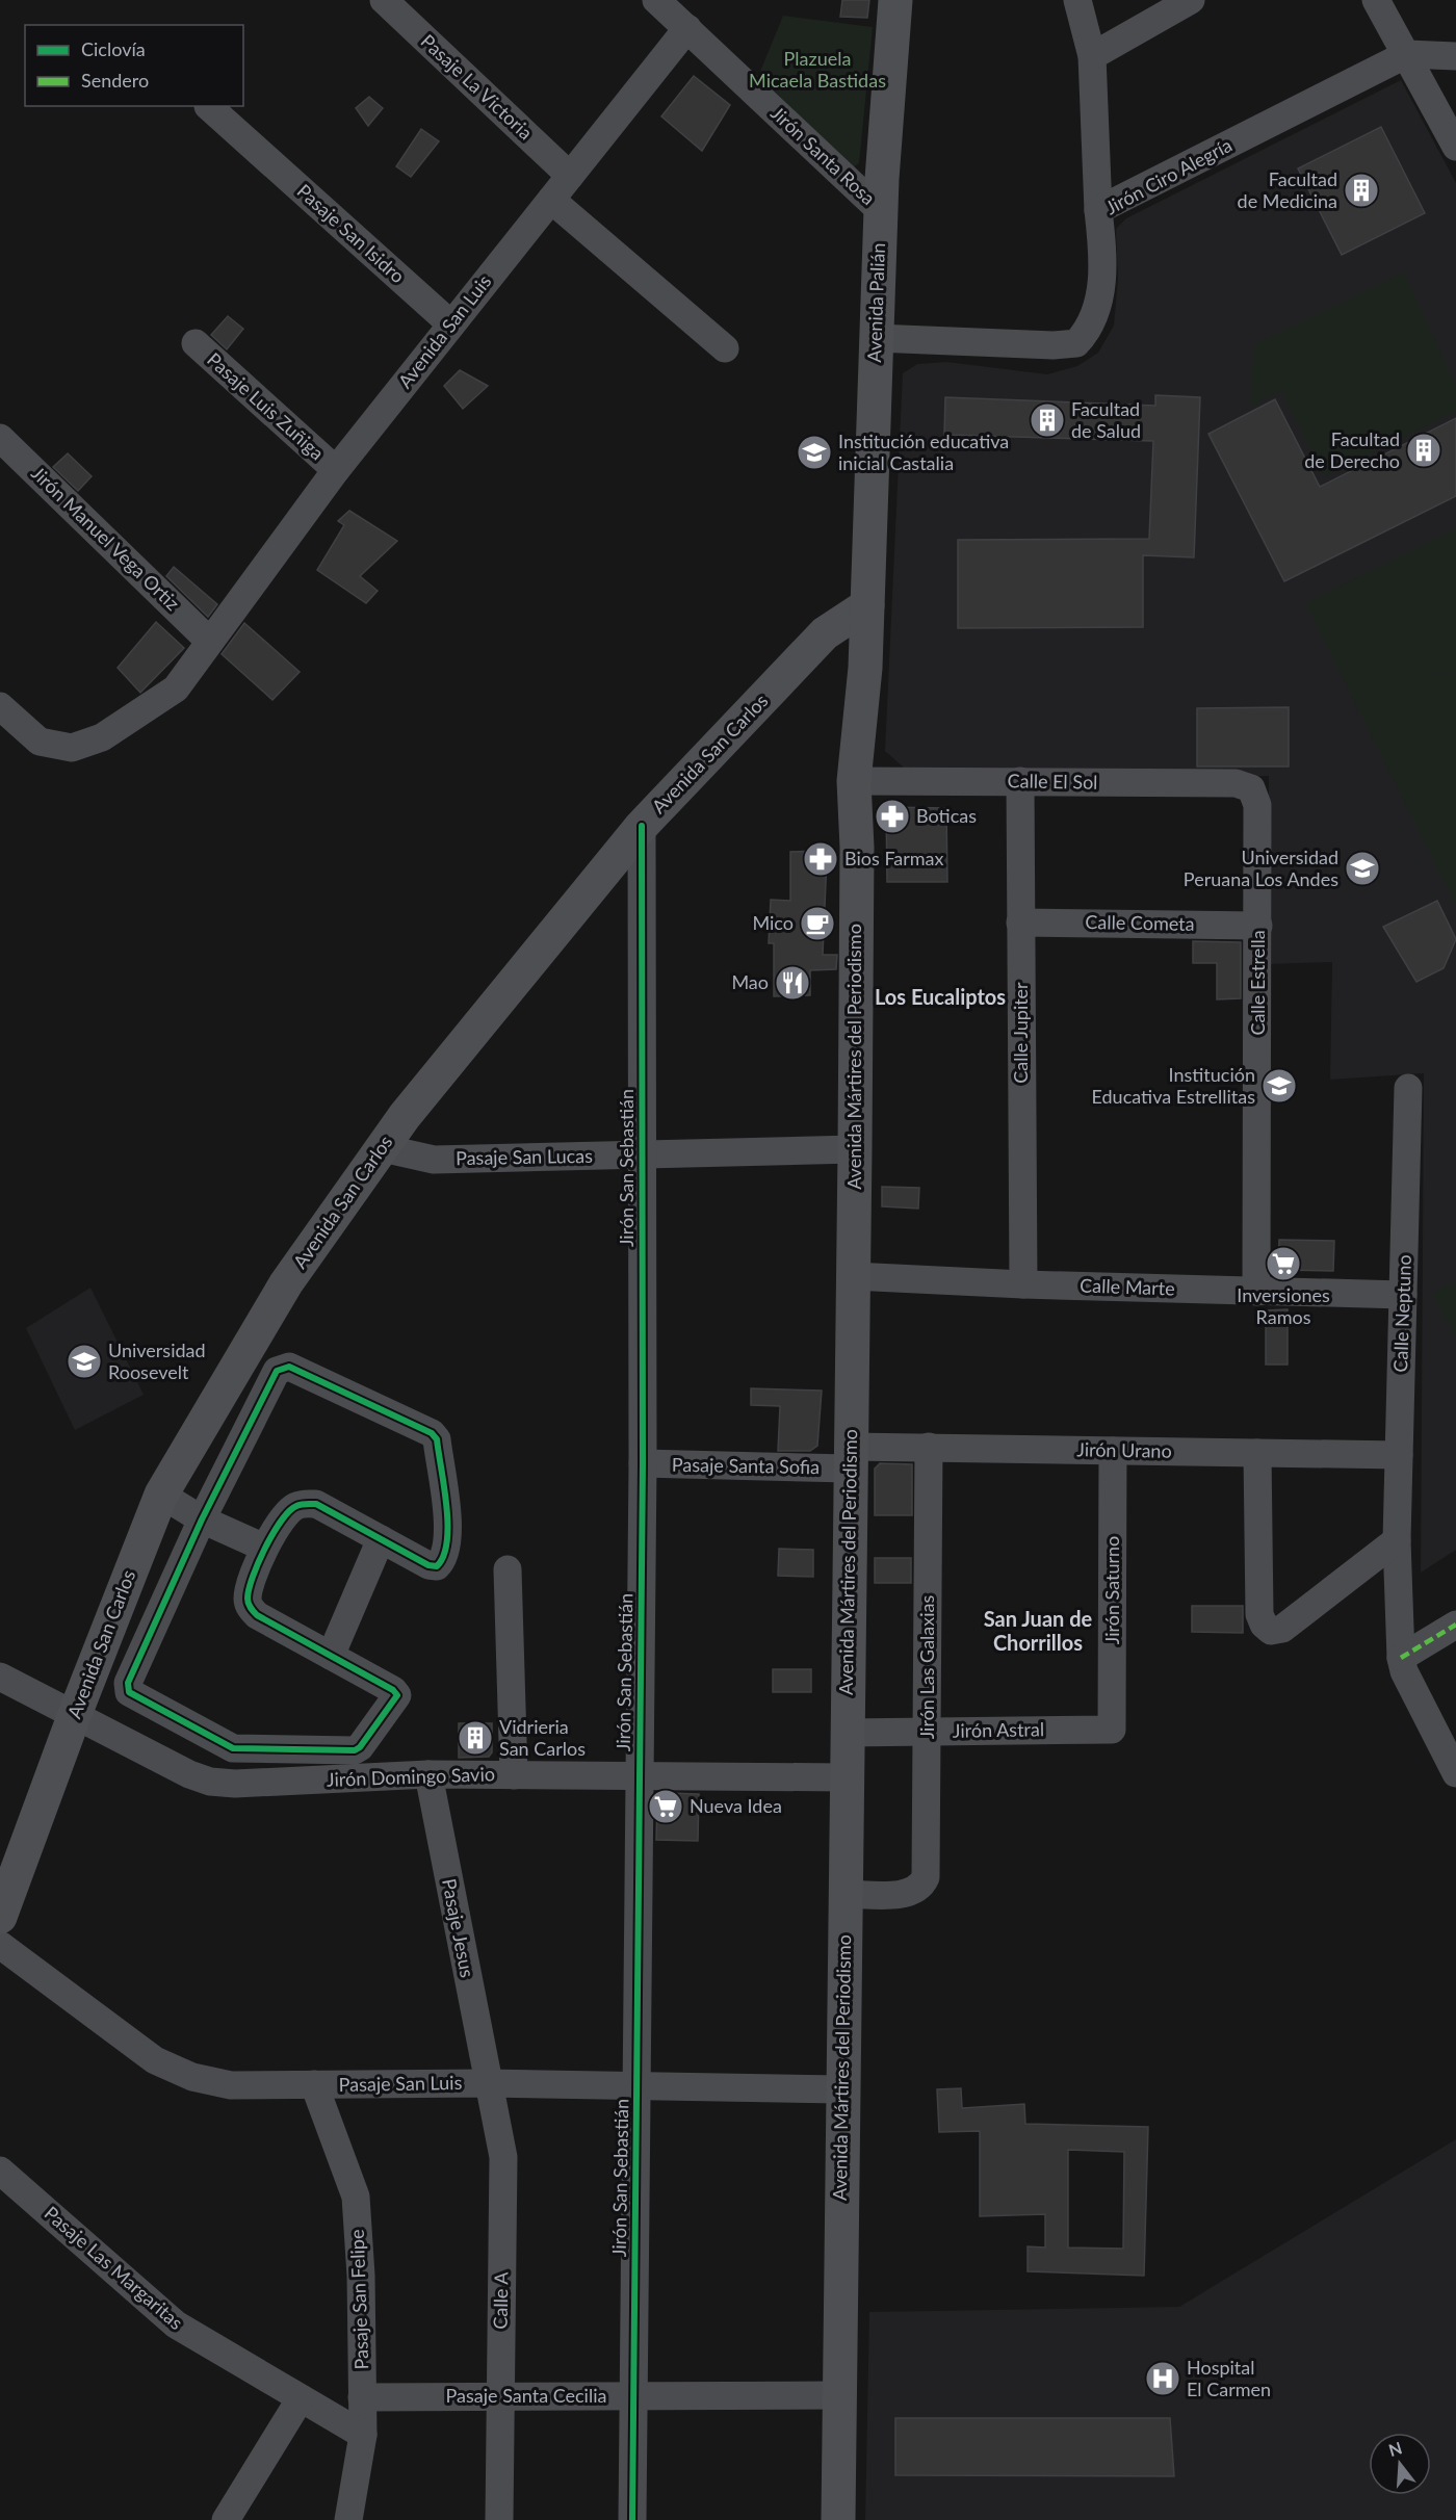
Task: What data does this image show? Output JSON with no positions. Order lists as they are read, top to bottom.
{
  "streets": {
    "main road": ["Avenida Palián", "Avenida San Carlos", "Avenida Mártires del Periodismo"],
    "street": [
      "Pasaje La Victoria",
      "Jirón Santa Rosa",
      "Jirón Ciro Alegría",
      "Pasaje San Isidro",
      "Avenida San Luis",
      "Pasaje Luis Zuñiga",
      "Jirón Manuel Vega Ortiz",
      "Calle El Sol",
      "Calle Cometa",
      "Calle Estrella",
      "Calle Jupiter",
      "Pasaje San Lucas",
      "Jirón San Sebastián",
      "Calle Marte",
      "Calle Neptuno",
      "Jirón Urano",
      "Pasaje Santa Sofia",
      "Jirón Saturno",
      "Jirón Las Galaxias",
      "Jirón Astral",
      "Jirón Domingo Savio",
      "Pasaje Jesus",
      "Pasaje San Luis",
      "Pasaje Las Margaritas",
      "Pasaje San Felipe",
      "Calle A",
      "Pasaje Santa Cecilia"
    ]
  },
  "crossings": [
    ["Pasaje La Victoria", "Avenida San Luis"],
    ["Jirón Santa Rosa", "Avenida Palián"],
    ["Jirón Santa Rosa", "Avenida San Luis"],
    ["Jirón Ciro Alegría", "Avenida Palián"],
    ["Pasaje San Isidro", "Avenida San Luis"],
    ["Avenida Palián", "Avenida San Carlos"],
    ["Avenida Palián", "Avenida Mártires del Periodismo"],
    ["Avenida San Luis", "Pasaje Luis Zuñiga"],
    ["Avenida San Luis", "Jirón Manuel Vega Ortiz"],
    ["Avenida San Carlos", "Avenida Mártires del Periodismo"],
    ["Avenida San Carlos", "Pasaje San Lucas"],
    ["Avenida San Carlos", "Jirón San Sebastián"],
    ["Avenida San Carlos", "Jirón Domingo Savio"],
    ["Calle El Sol", "Calle Estrella"],
    ["Calle El Sol", "Calle Jupiter"],
    ["Calle El Sol", "Avenida Mártires del Periodismo"],
    ["Calle Cometa", "Calle Estrella"],
    ["Calle Cometa", "Calle Jupiter"],
    ["Calle Estrella", "Calle Marte"],
    ["Calle Jupiter", "Calle Marte"],
    ["Avenida Mártires del Periodismo", "Pasaje San Lucas"],
    ["Avenida Mártires del Periodismo", "Calle Marte"],
    ["Avenida Mártires del Periodismo", "Jirón Urano"],
    ["Avenida Mártires del Periodismo", "Pasaje Santa Sofia"],
    ["Avenida Mártires del Periodismo", "Jirón Las Galaxias"],
    ["Avenida Mártires del Periodismo", "Jirón Astral"],
    ["Avenida Mártires del Periodismo", "Jirón Domingo Savio"],
    ["Avenida Mártires del Periodismo", "Pasaje San Luis"],
    ["Avenida Mártires del Periodismo", "Pasaje Santa Cecilia"],
    ["Pasaje San Lucas", "Jirón San Sebastián"],
    ["Jirón San Sebastián", "Pasaje Santa Sofia"],
    ["Jirón San Sebastián", "Jirón Domingo Savio"],
    ["Jirón San Sebastián", "Pasaje San Luis"],
    ["Jirón San Sebastián", "Pasaje Santa Cecilia"],
    ["Calle Marte", "Calle Neptuno"],
    ["Calle Neptuno", "Jirón Urano"],
    ["Jirón Urano", "Pasaje Santa Sofia"],
    ["Jirón Urano", "Jirón Saturno"],
    ["Jirón Urano", "Jirón Las Galaxias"],
    ["Jirón Saturno", "Jirón Astral"],
    ["Jirón Las Galaxias", "Jirón Astral"],
    ["Jirón Domingo Savio", "Pasaje Jesus"],
    ["Pasaje Jesus", "Pasaje San Luis"],
    ["Pasaje Jesus", "Calle A"],
    ["Pasaje San Luis", "Pasaje San Felipe"],
    ["Pasaje San Luis", "Calle A"],
    ["Pasaje Las Margaritas", "Pasaje San Felipe"],
    ["Pasaje San Felipe", "Pasaje Santa Cecilia"],
    ["Calle A", "Pasaje Santa Cecilia"]
  ],
  "districts": ["Los Eucaliptos", "San Juan de Chorrillos"],
  "parks": ["Plazuela Micaela Bastidas"],
  "places": {
    "building": [
      "Facultad de Medicina",
      "Facultad de Salud",
      "Facultad de Derecho",
      "Vidrieria San Carlos"
    ],
    "school or university": [
      "Institución educativa inicial Castalia",
      "Universidad Peruana Los Andes",
      "Institución Educativa Estrellitas",
      "Universidad Roosevelt"
    ],
    "pharmacy": ["Boticas", "Bios Farmax"],
    "cafe": ["Mico"],
    "restaurant": ["Mao"],
    "supermarket": ["Inversiones Ramos", "Nueva Idea"],
    "hospital": ["Hospital El Carmen"]
  },
  "legend": ["Ciclovía", "Sendero"],
  "north": "top"
}
